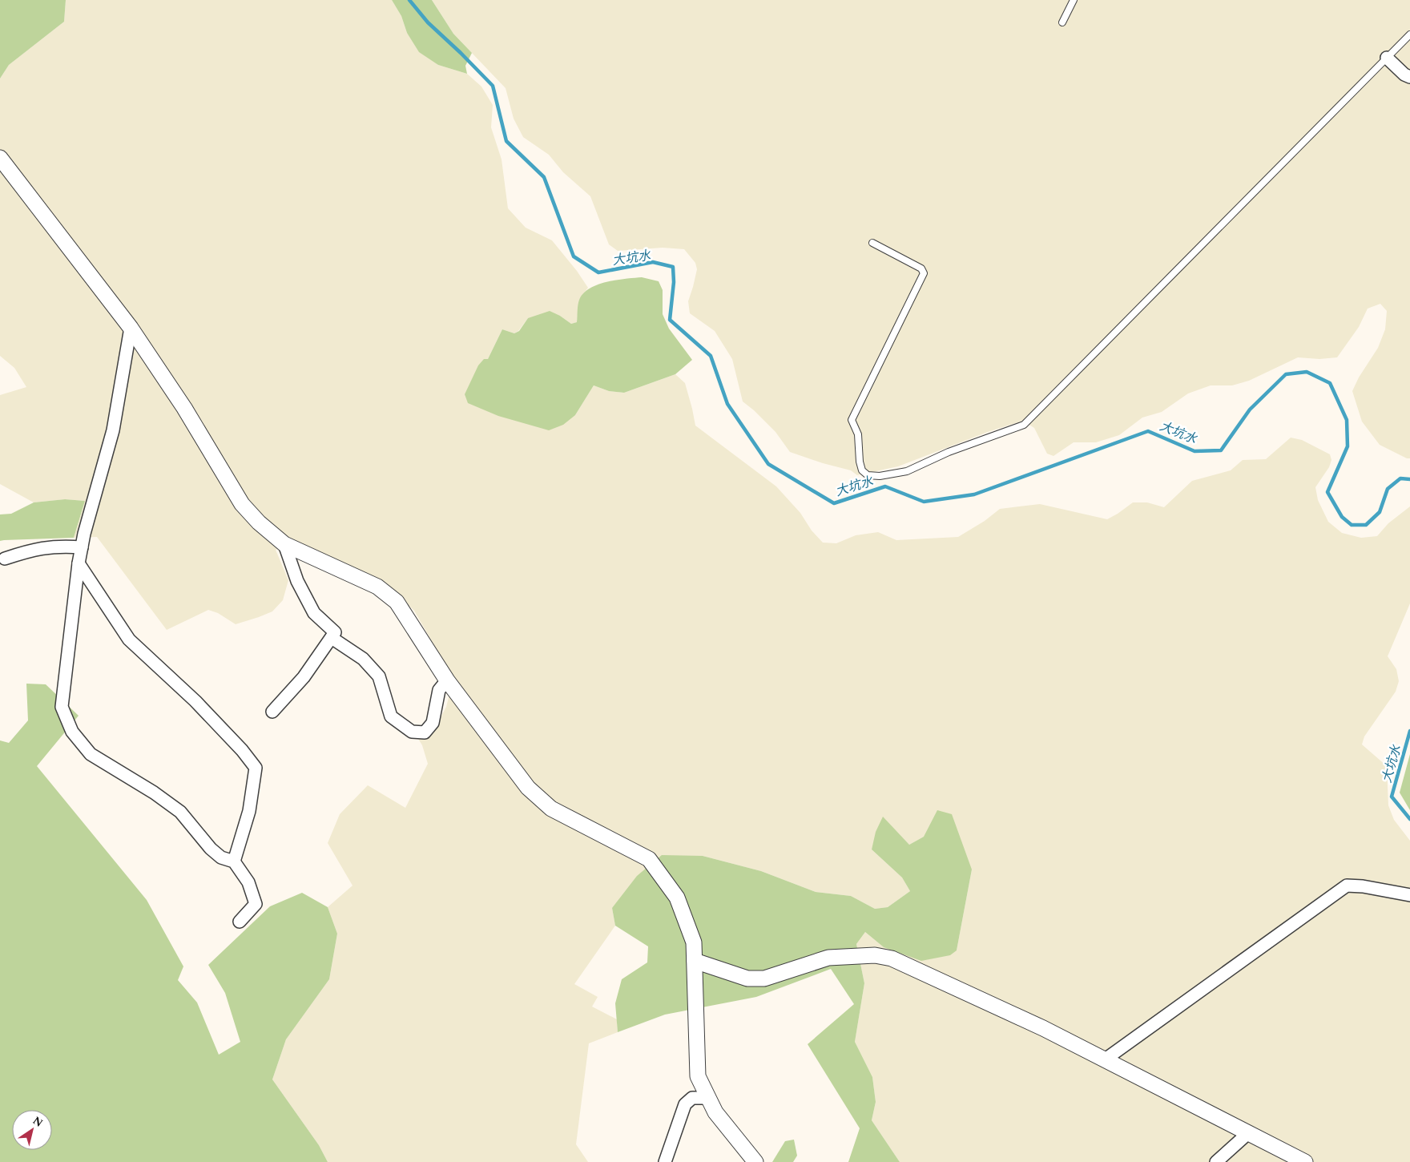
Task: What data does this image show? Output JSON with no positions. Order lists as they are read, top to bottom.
{
  "water": ["大坑水"],
  "north": "top right"
}
